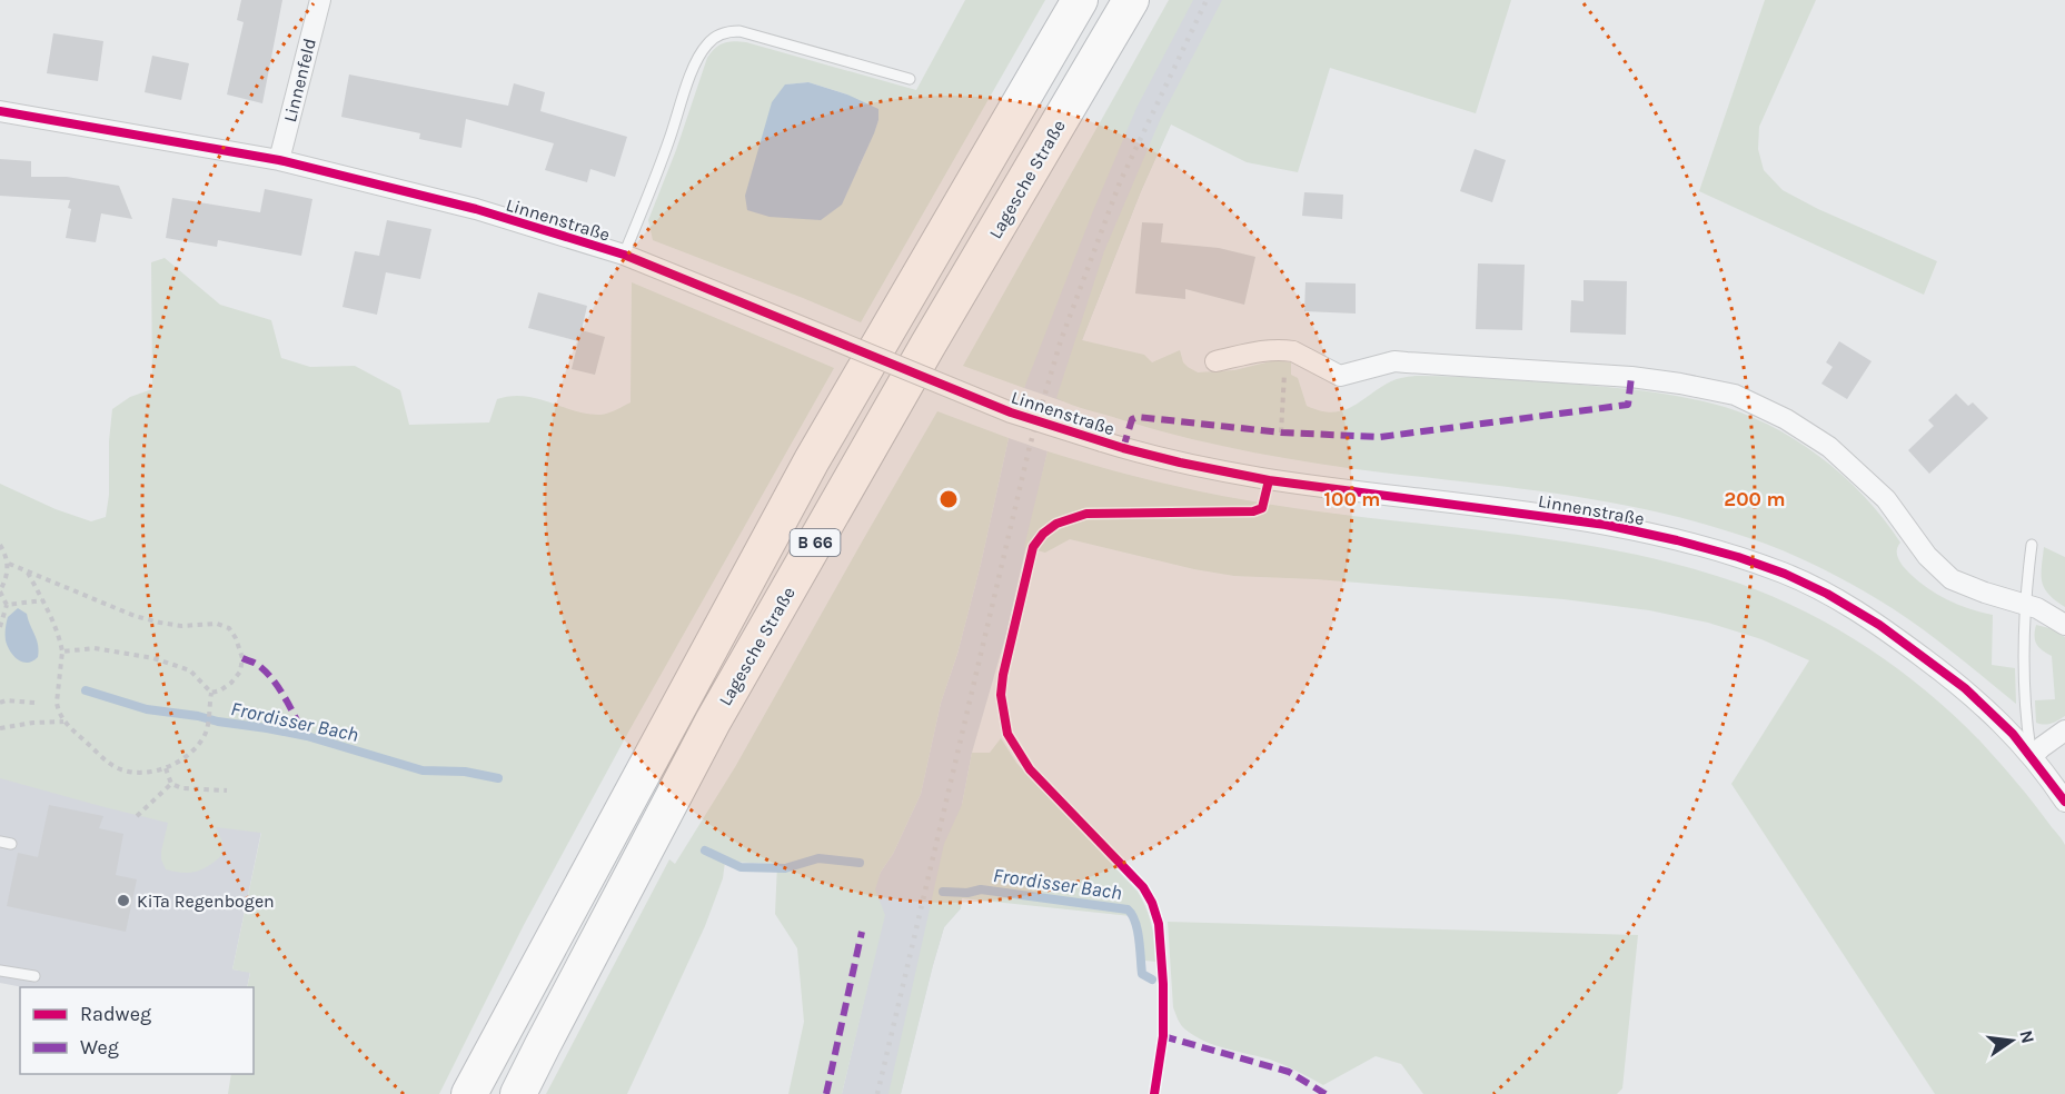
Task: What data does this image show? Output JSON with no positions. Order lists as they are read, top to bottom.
{
  "streets": {
    "highway": ["Lagesche Straße", "B 66"],
    "street": ["Linnenfeld", "Linnenstraße"]
  },
  "crossings": [
    ["Linnenfeld", "Linnenstraße"]
  ],
  "water": ["Frordisser Bach"],
  "places": ["KiTa Regenbogen"],
  "legend": ["Radweg", "Weg"],
  "north": "right",
  "rings": ["100 m", "200 m"]
}
